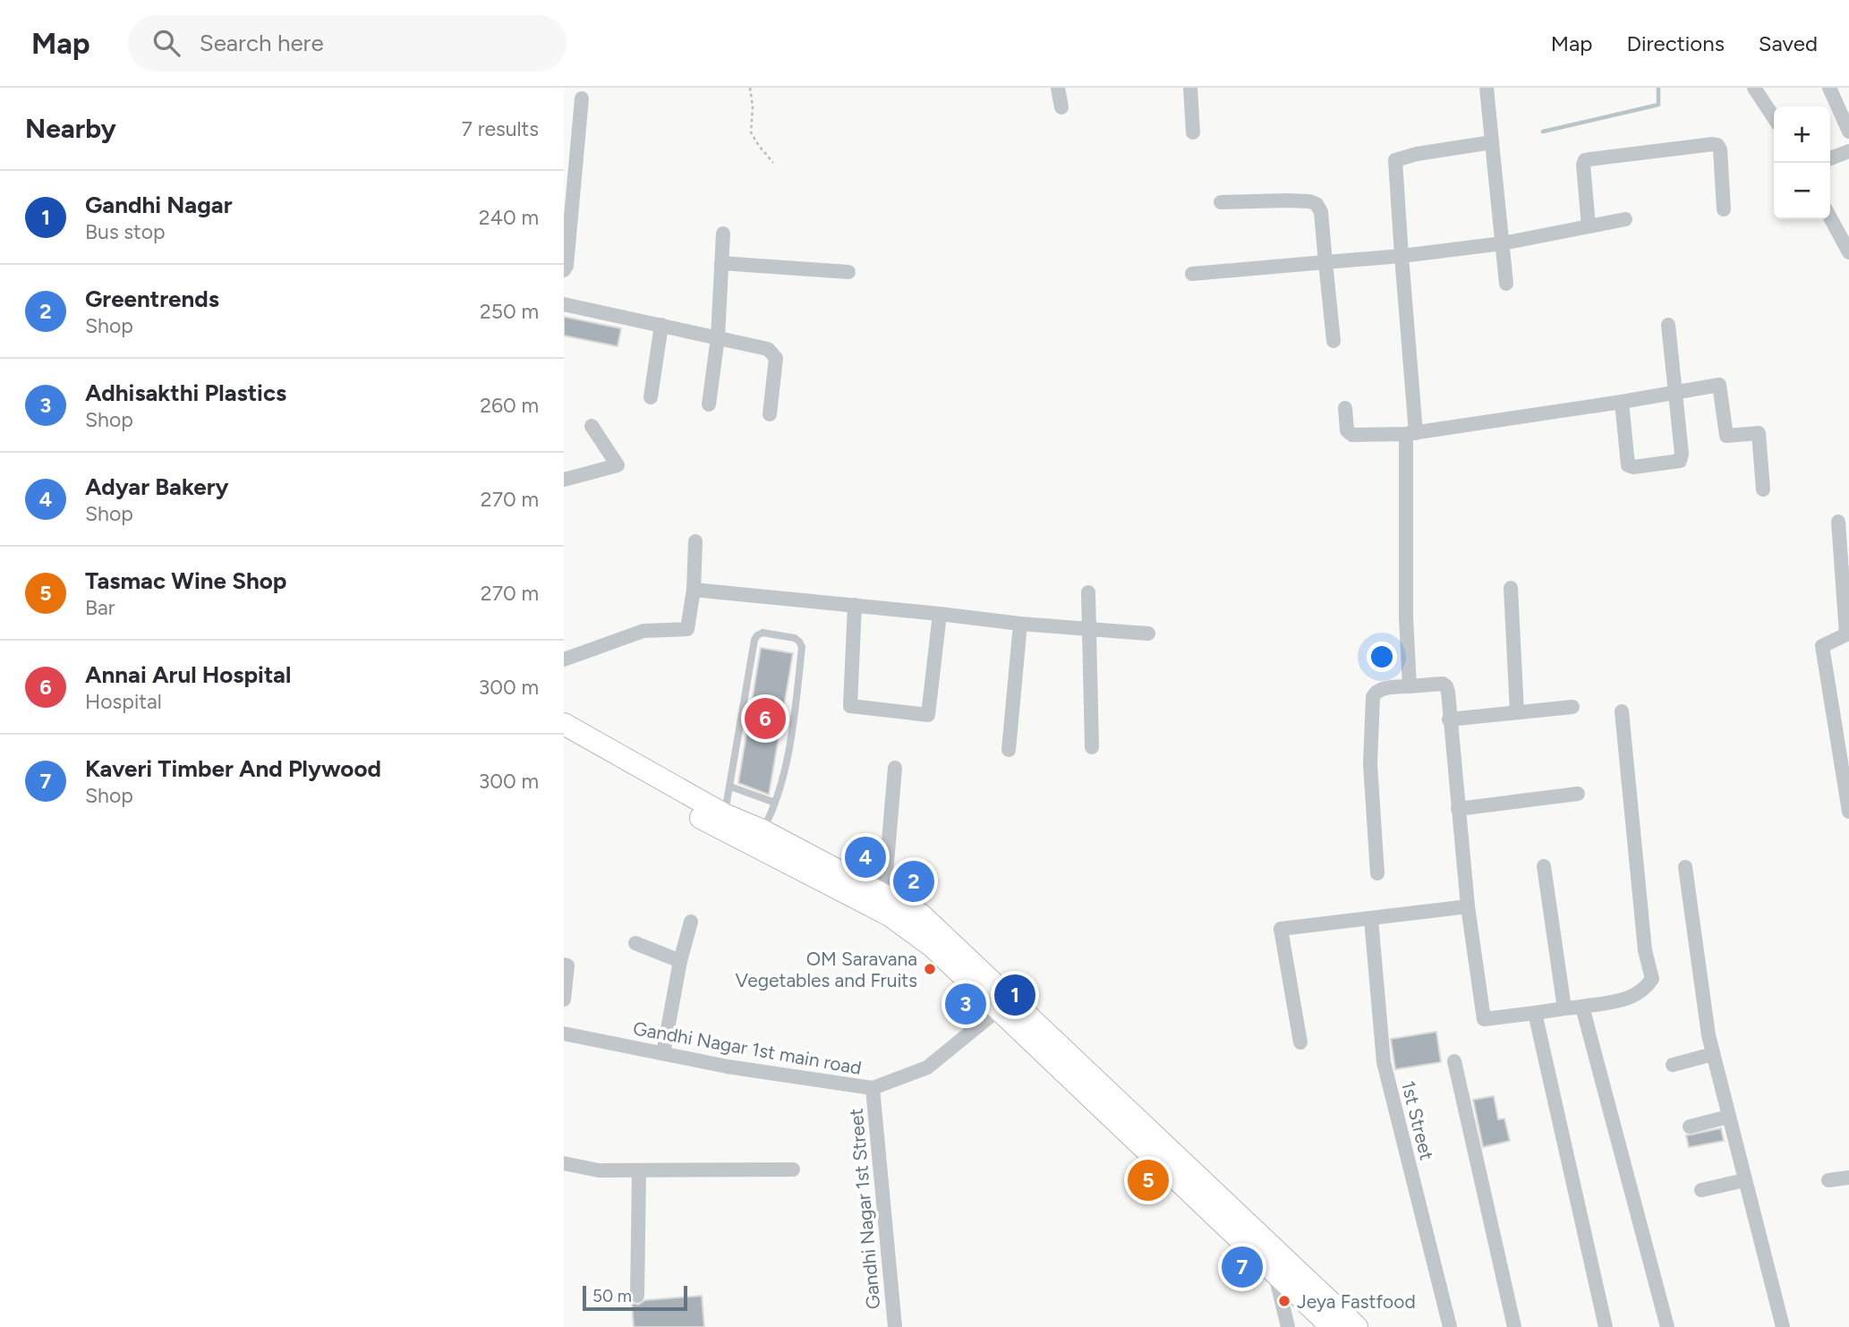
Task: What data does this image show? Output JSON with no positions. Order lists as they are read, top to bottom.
{
  "streets": {
    "street": ["Gandhi Nagar 1st main road", "1st Street", "Gandhi Nagar 1st Street"]
  },
  "crossings": [
    ["Gandhi Nagar 1st main road", "Gandhi Nagar 1st Street"]
  ],
  "places": ["OM Saravana Vegetables and Fruits", "Jeya Fastfood"],
  "scale_bar": "50 m",
  "page": {
    "header": "Map",
    "search": "Search here",
    "nav": ["Map", "Directions", "Saved"],
    "heading": ["Nearby", "7 results"],
    "map_buttons": ["+", "−"],
    "list": [
      {
        "mark": "1",
        "name": "Gandhi Nagar",
        "note": "Bus stop",
        "value": "240 m"
      },
      {
        "mark": "2",
        "name": "Greentrends",
        "note": "Shop",
        "value": "250 m"
      },
      {
        "mark": "3",
        "name": "Adhisakthi Plastics",
        "note": "Shop",
        "value": "260 m"
      },
      {
        "mark": "4",
        "name": "Adyar Bakery",
        "note": "Shop",
        "value": "270 m"
      },
      {
        "mark": "5",
        "name": "Tasmac Wine Shop",
        "note": "Bar",
        "value": "270 m"
      },
      {
        "mark": "6",
        "name": "Annai Arul Hospital",
        "note": "Hospital",
        "value": "300 m"
      },
      {
        "mark": "7",
        "name": "Kaveri Timber And Plywood",
        "note": "Shop",
        "value": "300 m"
      }
    ],
    "pins": [
      "6",
      "4",
      "2",
      "1",
      "3",
      "5",
      "7"
    ],
    "scale": "50 m"
  }
}
